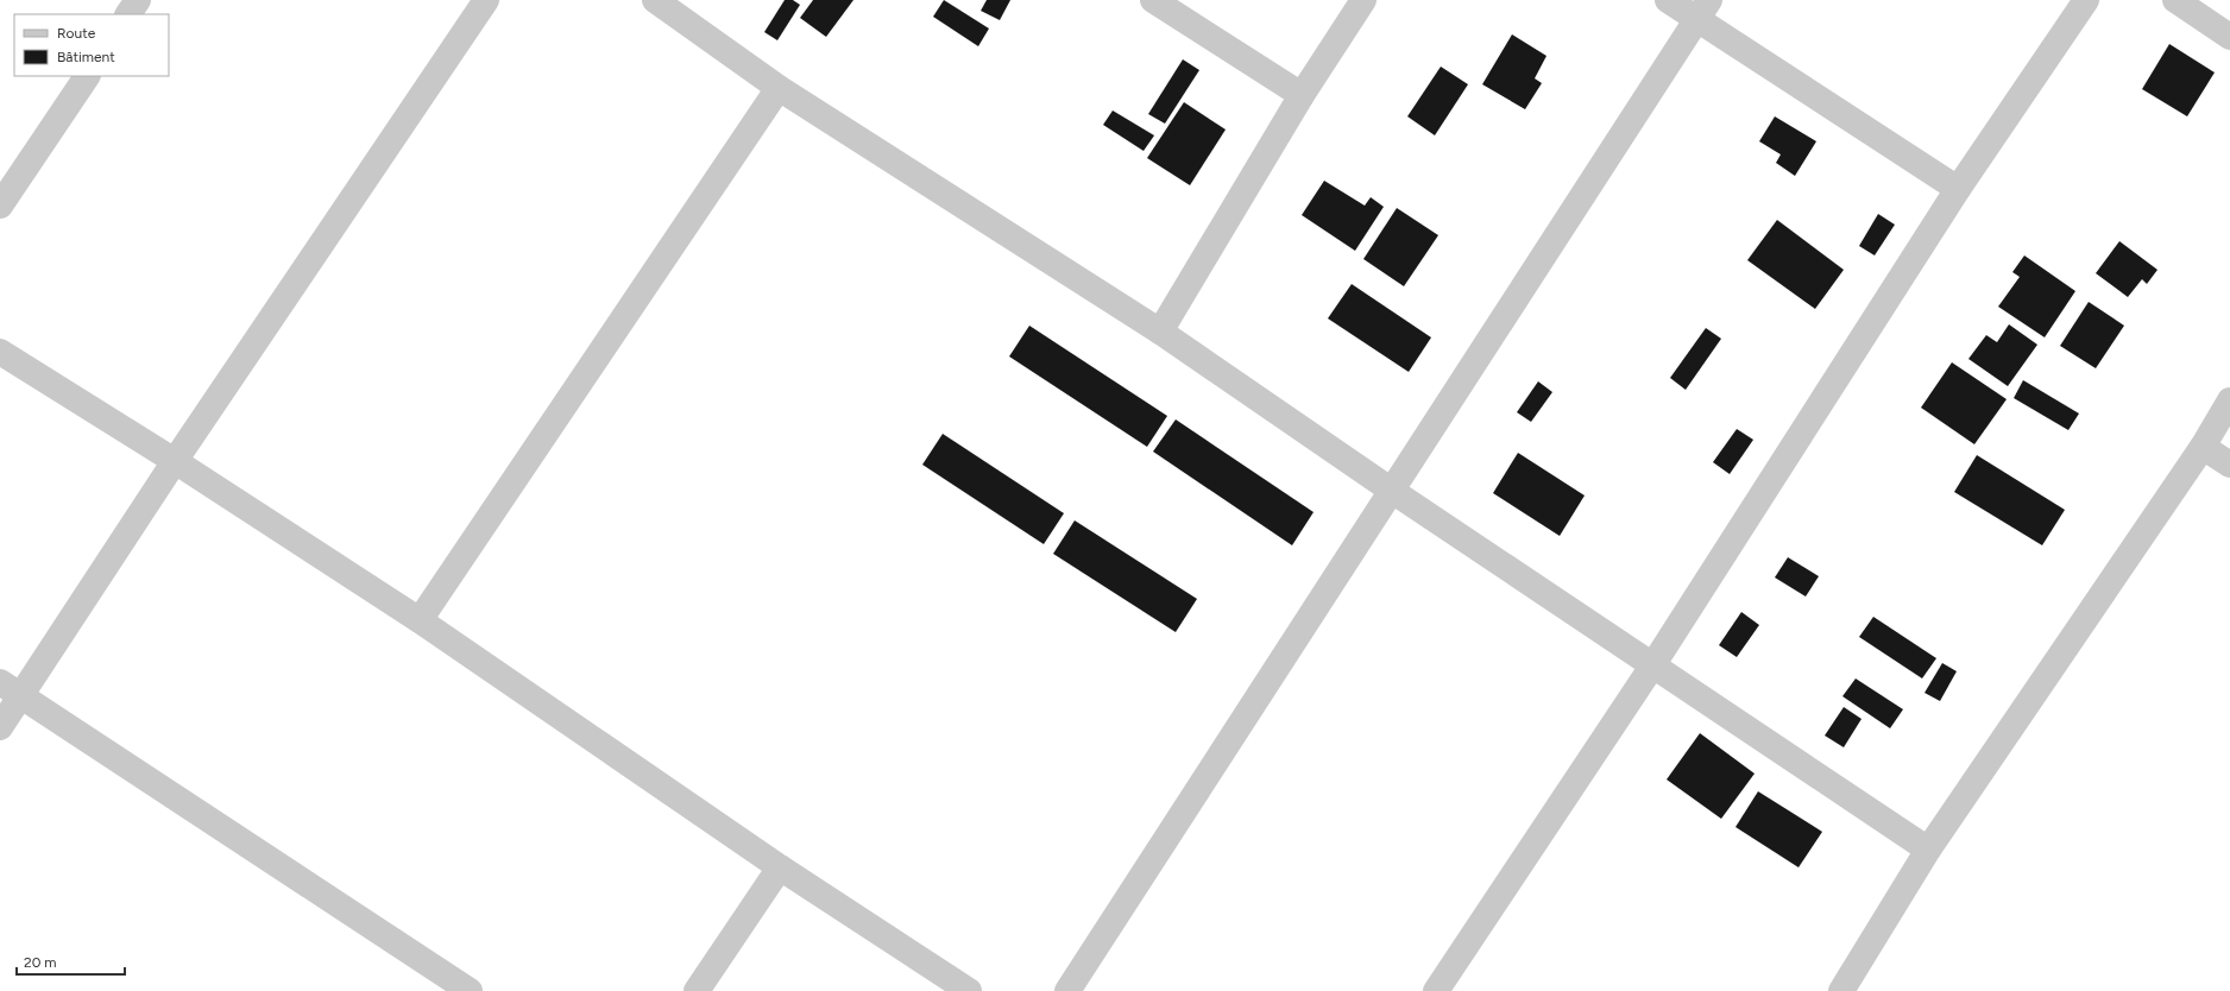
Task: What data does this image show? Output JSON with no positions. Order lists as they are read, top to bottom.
{
  "legend": ["Route", "Bâtiment"],
  "scale_bar": "20 m"
}
